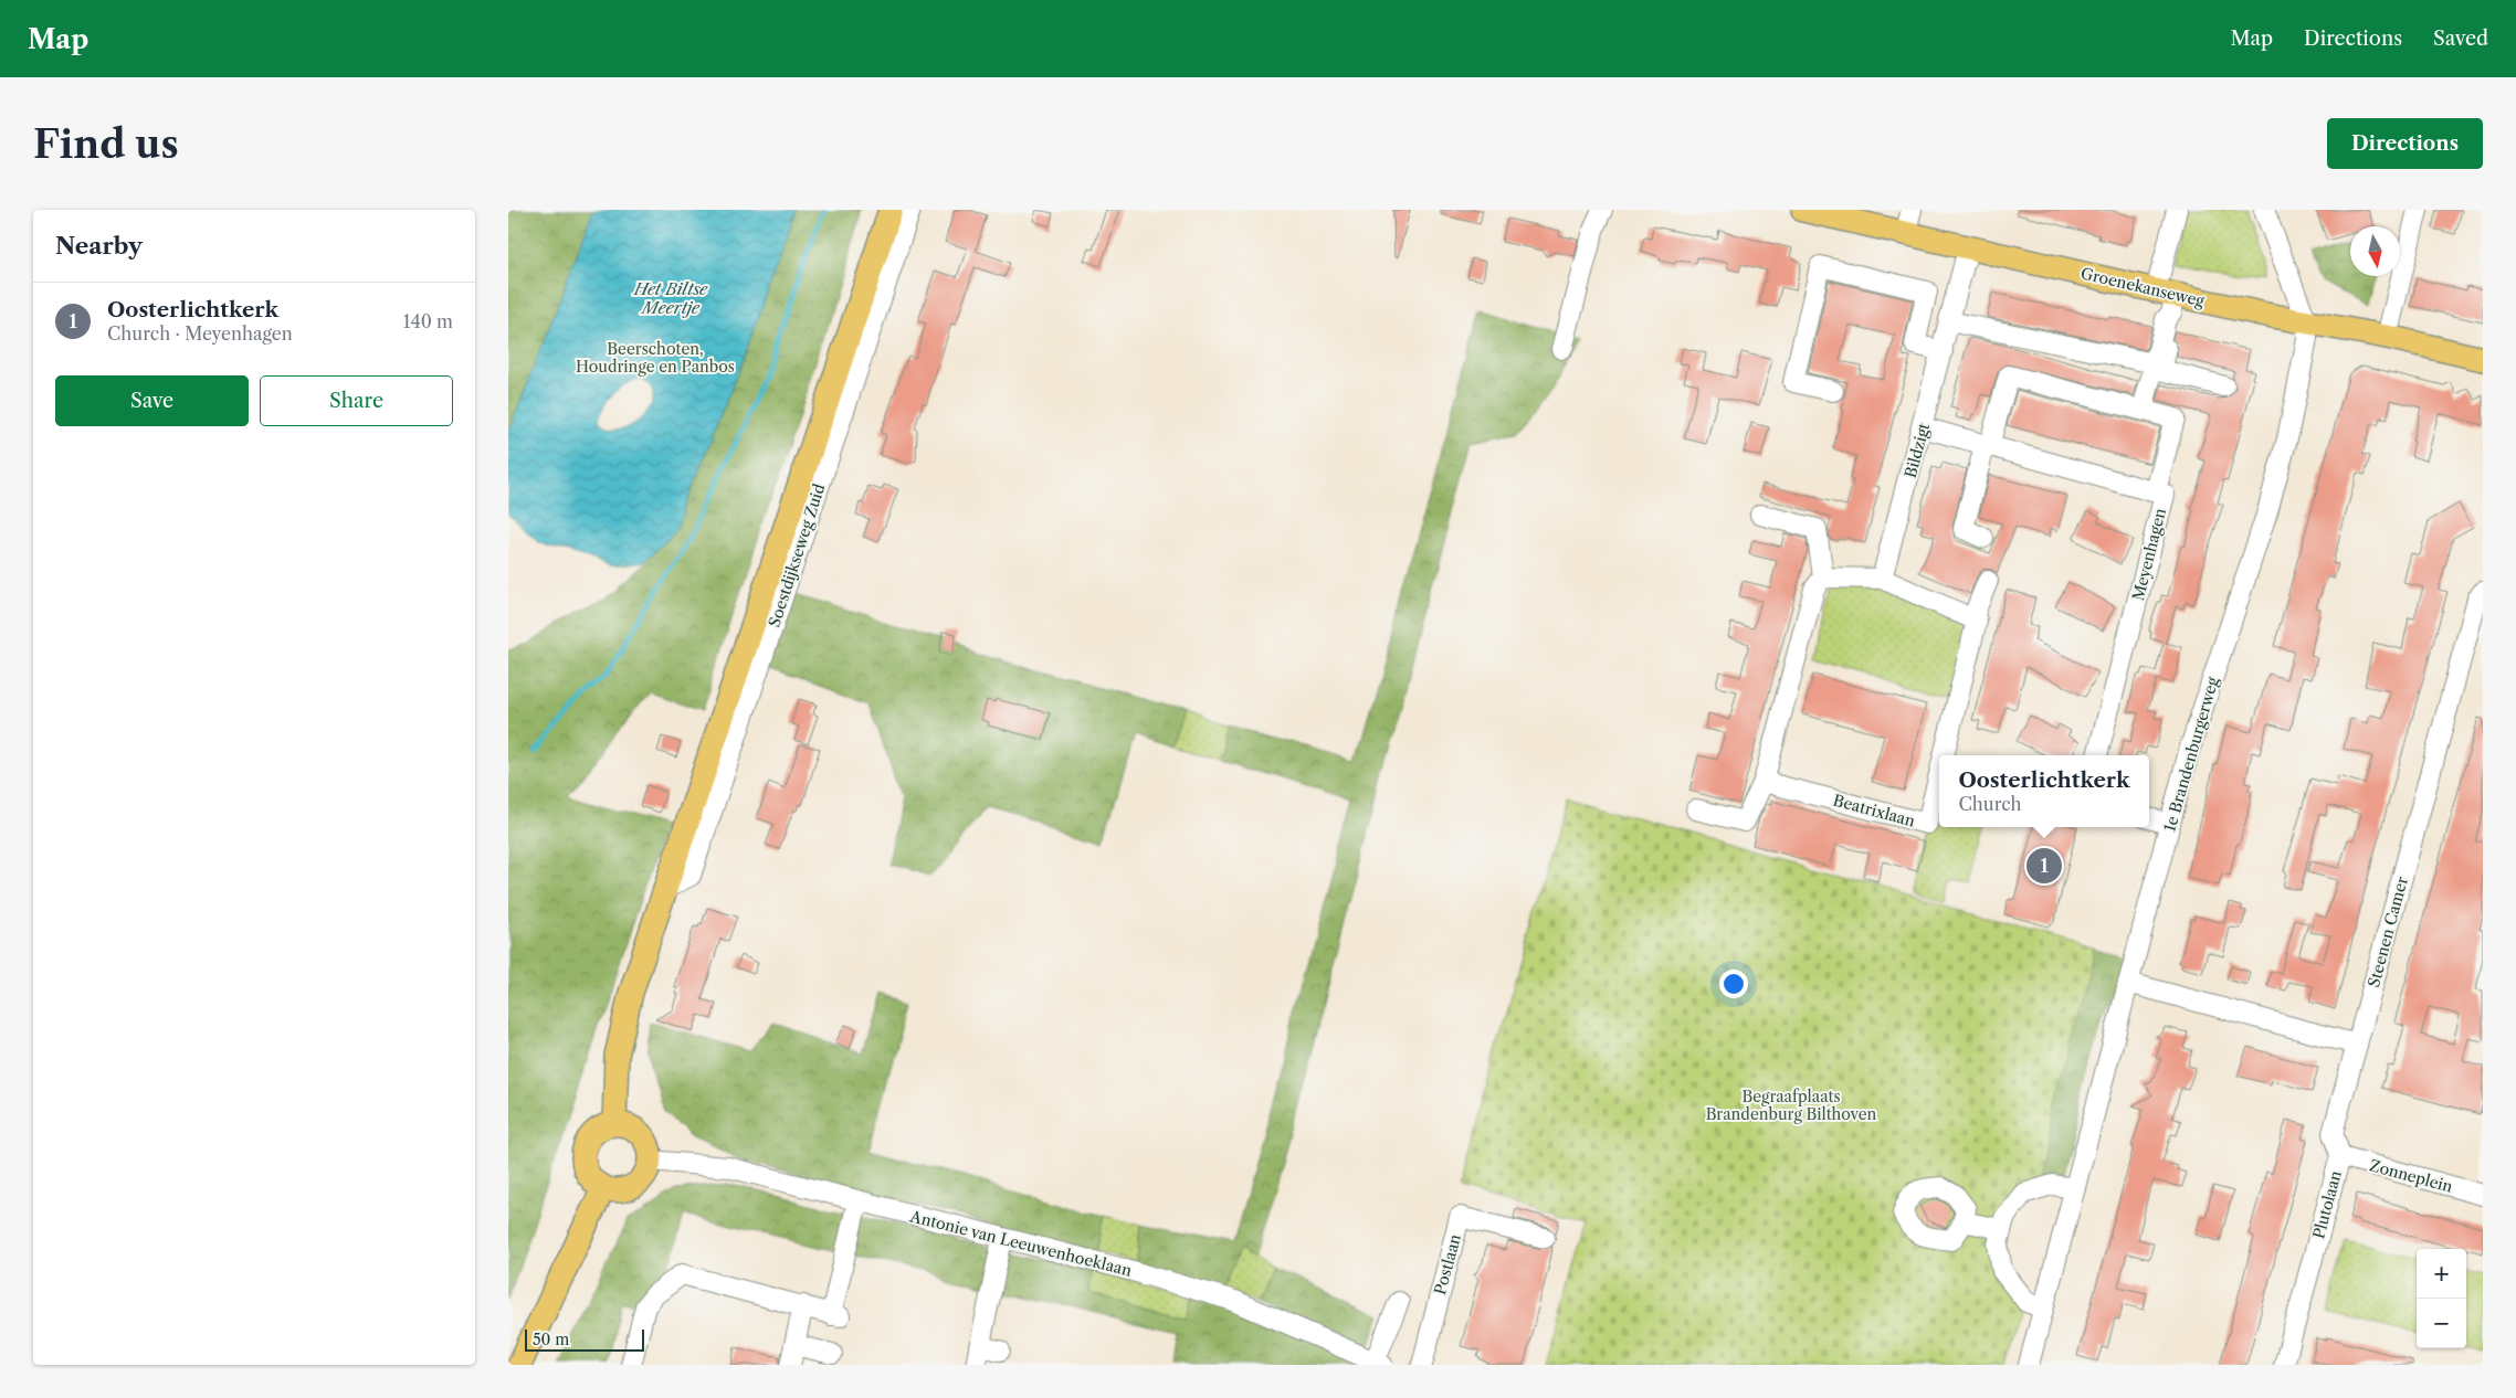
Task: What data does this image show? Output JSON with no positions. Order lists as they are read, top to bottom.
{
  "streets": {
    "main road": ["Groenekanseweg", "Soestdijkseweg Zuid"],
    "street": [
      "Bildzigt",
      "Meyenhagen",
      "1e Brandenburgerweg",
      "Beatrixlaan",
      "Steenen Camer",
      "Zonneplein",
      "Plutolaan",
      "Antonie van Leeuwenhoeklaan",
      "Postlaan"
    ]
  },
  "crossings": [
    ["Groenekanseweg", "Bildzigt"],
    ["Groenekanseweg", "1e Brandenburgerweg"],
    ["Bildzigt", "Meyenhagen"],
    ["Soestdijkseweg Zuid", "Antonie van Leeuwenhoeklaan"],
    ["Steenen Camer", "Plutolaan"],
    ["Zonneplein", "Plutolaan"]
  ],
  "water": ["Het Biltse Meertje"],
  "parks": ["Beerschoten, Houdringe en Panbos", "Begraafplaats Brandenburg Bilthoven"],
  "scale_bar": "50 m",
  "north": "bottom",
  "page": {
    "header": "Map",
    "nav": ["Map", "Directions", "Saved"],
    "buttons": [
      "Directions",
      ["Save", "Share"]
    ],
    "title": "Find us",
    "heading": "Nearby",
    "list": [
      {
        "mark": "1",
        "name": "Oosterlichtkerk",
        "note": "Church · Meyenhagen",
        "value": "140 m"
      }
    ],
    "popup": ["Oosterlichtkerk", "Church"],
    "pins": "1",
    "map_buttons": ["+", "−"],
    "scale": "50 m"
  }
}
